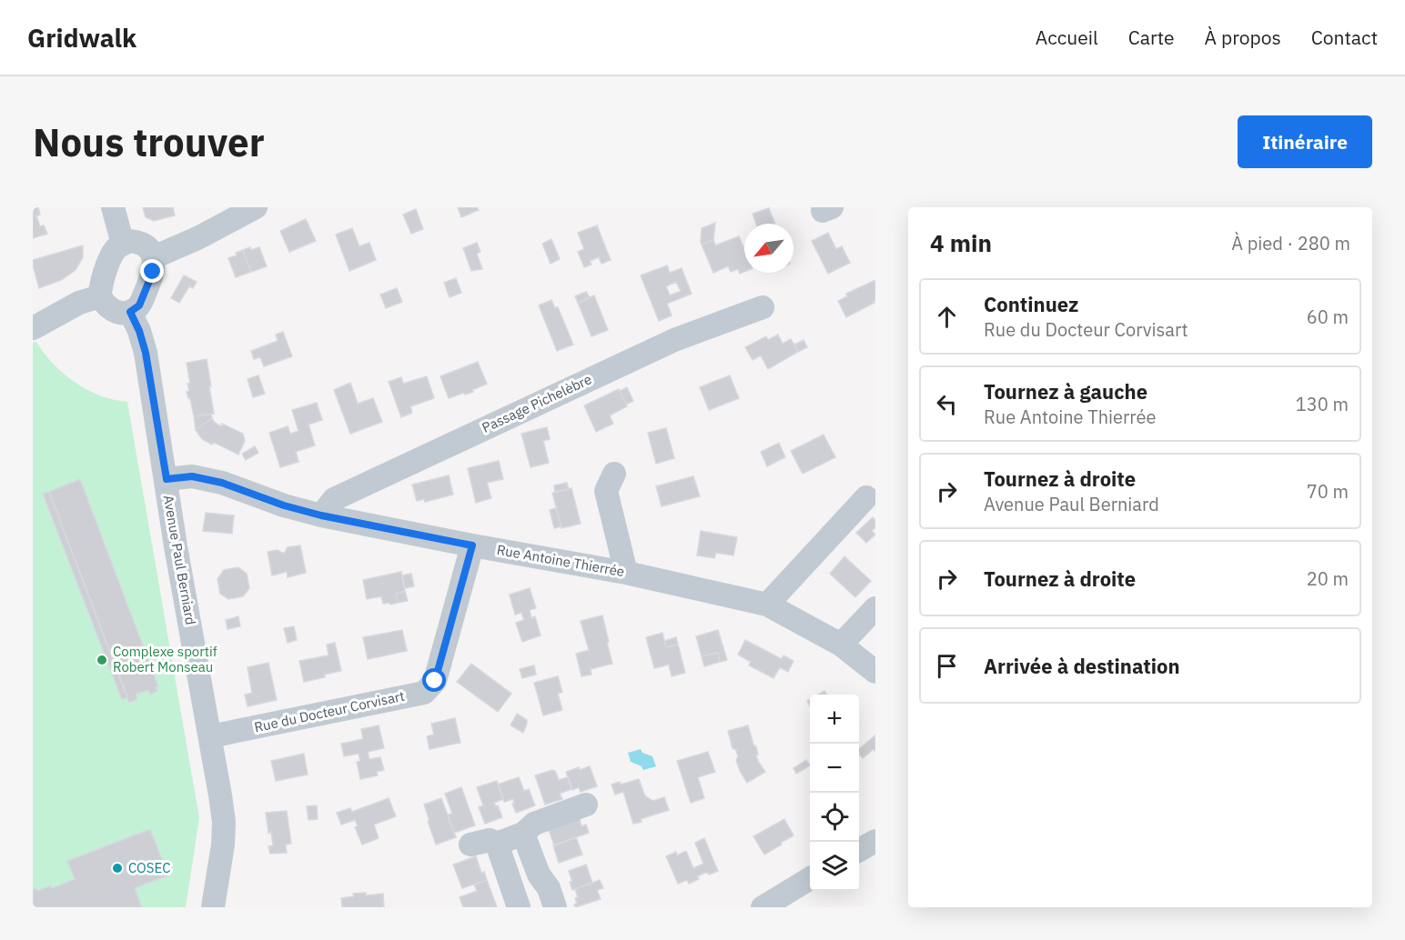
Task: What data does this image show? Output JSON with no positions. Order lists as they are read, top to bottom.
{
  "streets": {
    "street": [
      "Passage Pichelèbre",
      "Avenue Paul Berniard",
      "Rue Antoine Thierrée",
      "Rue du Docteur Corvisart"
    ]
  },
  "crossings": [
    ["Passage Pichelèbre", "Rue Antoine Thierrée"],
    ["Avenue Paul Berniard", "Rue Antoine Thierrée"],
    ["Avenue Paul Berniard", "Rue du Docteur Corvisart"],
    ["Rue Antoine Thierrée", "Rue du Docteur Corvisart"]
  ],
  "places": ["Complexe sportif Robert Monseau", "COSEC"],
  "north": "bottom left",
  "page": {
    "header": "Gridwalk",
    "nav": [
      "Accueil",
      "Carte",
      "À propos",
      "Contact"
    ],
    "buttons": "Itinéraire",
    "title": "Nous trouver",
    "heading": ["4 min", "À pied · 280 m"],
    "list": [
      ["Continuez", "Rue du Docteur Corvisart", "60 m"],
      ["Tournez à gauche", "Rue Antoine Thierrée", "130 m"],
      ["Tournez à droite", "Avenue Paul Berniard", "70 m"],
      ["Tournez à droite", "20 m"],
      "Arrivée à destination"
    ],
    "map_buttons": ["+", "−"]
  }
}
